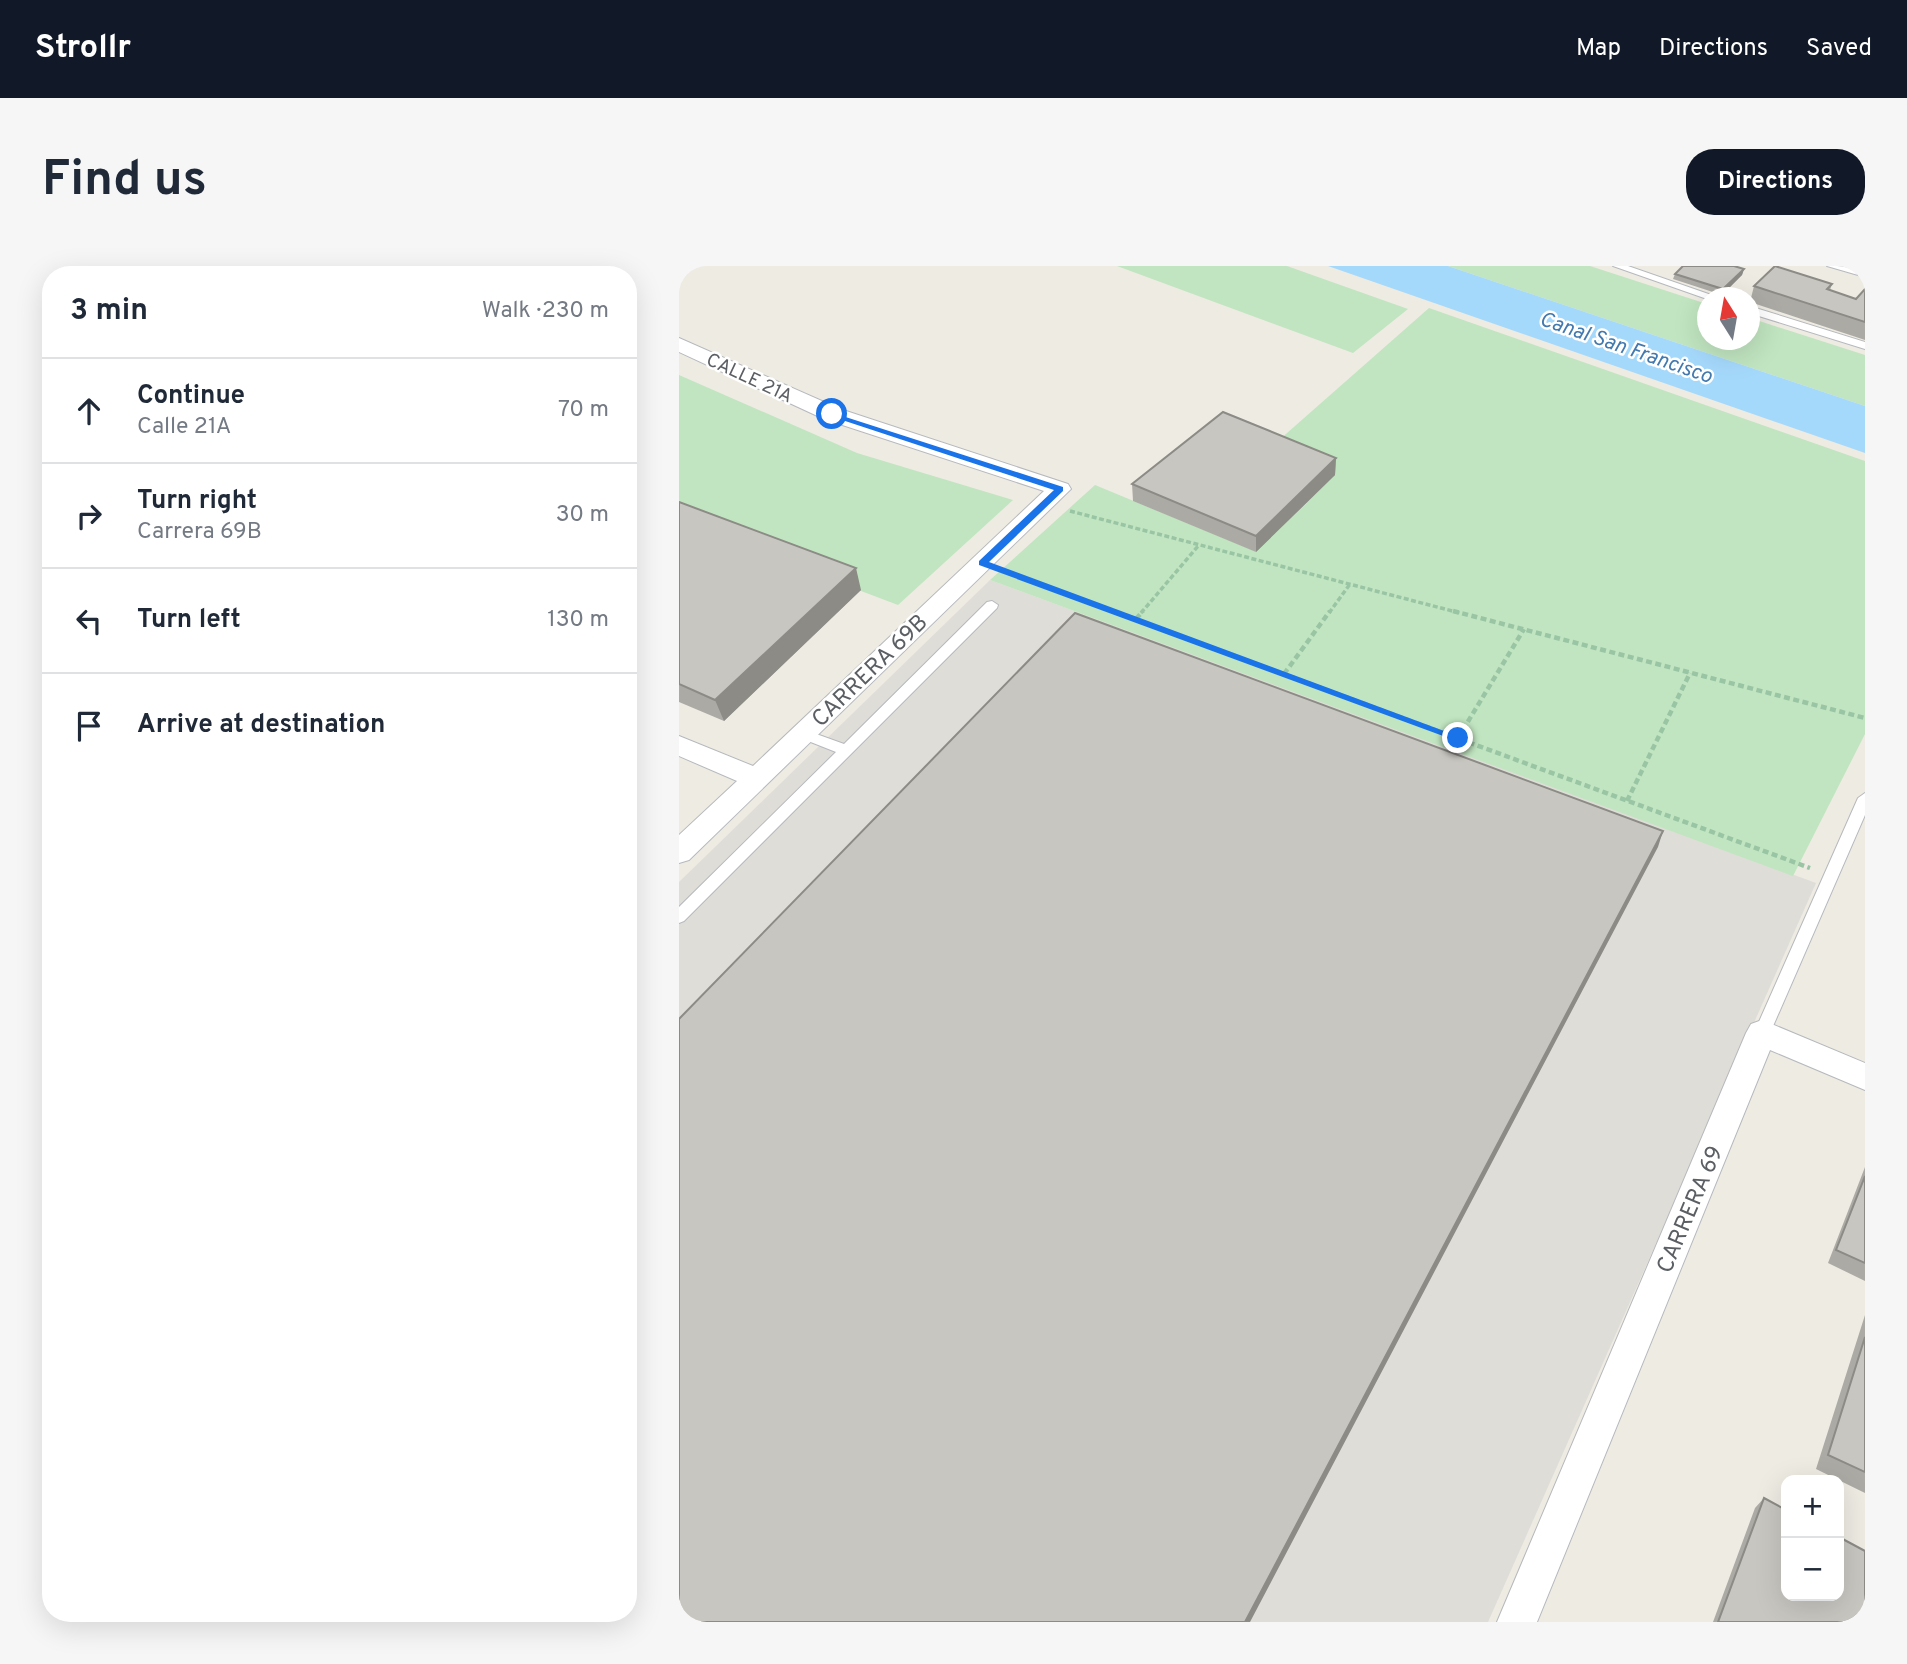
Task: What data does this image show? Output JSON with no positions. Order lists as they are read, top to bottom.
{
  "streets": {
    "street": ["CALLE 21A", "CARRERA 69B", "CARRERA 69"]
  },
  "crossings": [
    ["CALLE 21A", "CARRERA 69B"]
  ],
  "water": ["Canal San Francisco"],
  "north": "top",
  "page": {
    "header": "Strollr",
    "nav": ["Map", "Directions", "Saved"],
    "buttons": "Directions",
    "title": "Find us",
    "heading": ["3 min", "Walk · 230 m"],
    "list": [
      ["Continue", "Calle 21A", "70 m"],
      ["Turn right", "Carrera 69B", "30 m"],
      ["Turn left", "130 m"],
      "Arrive at destination"
    ],
    "map_buttons": ["+", "−"]
  }
}
